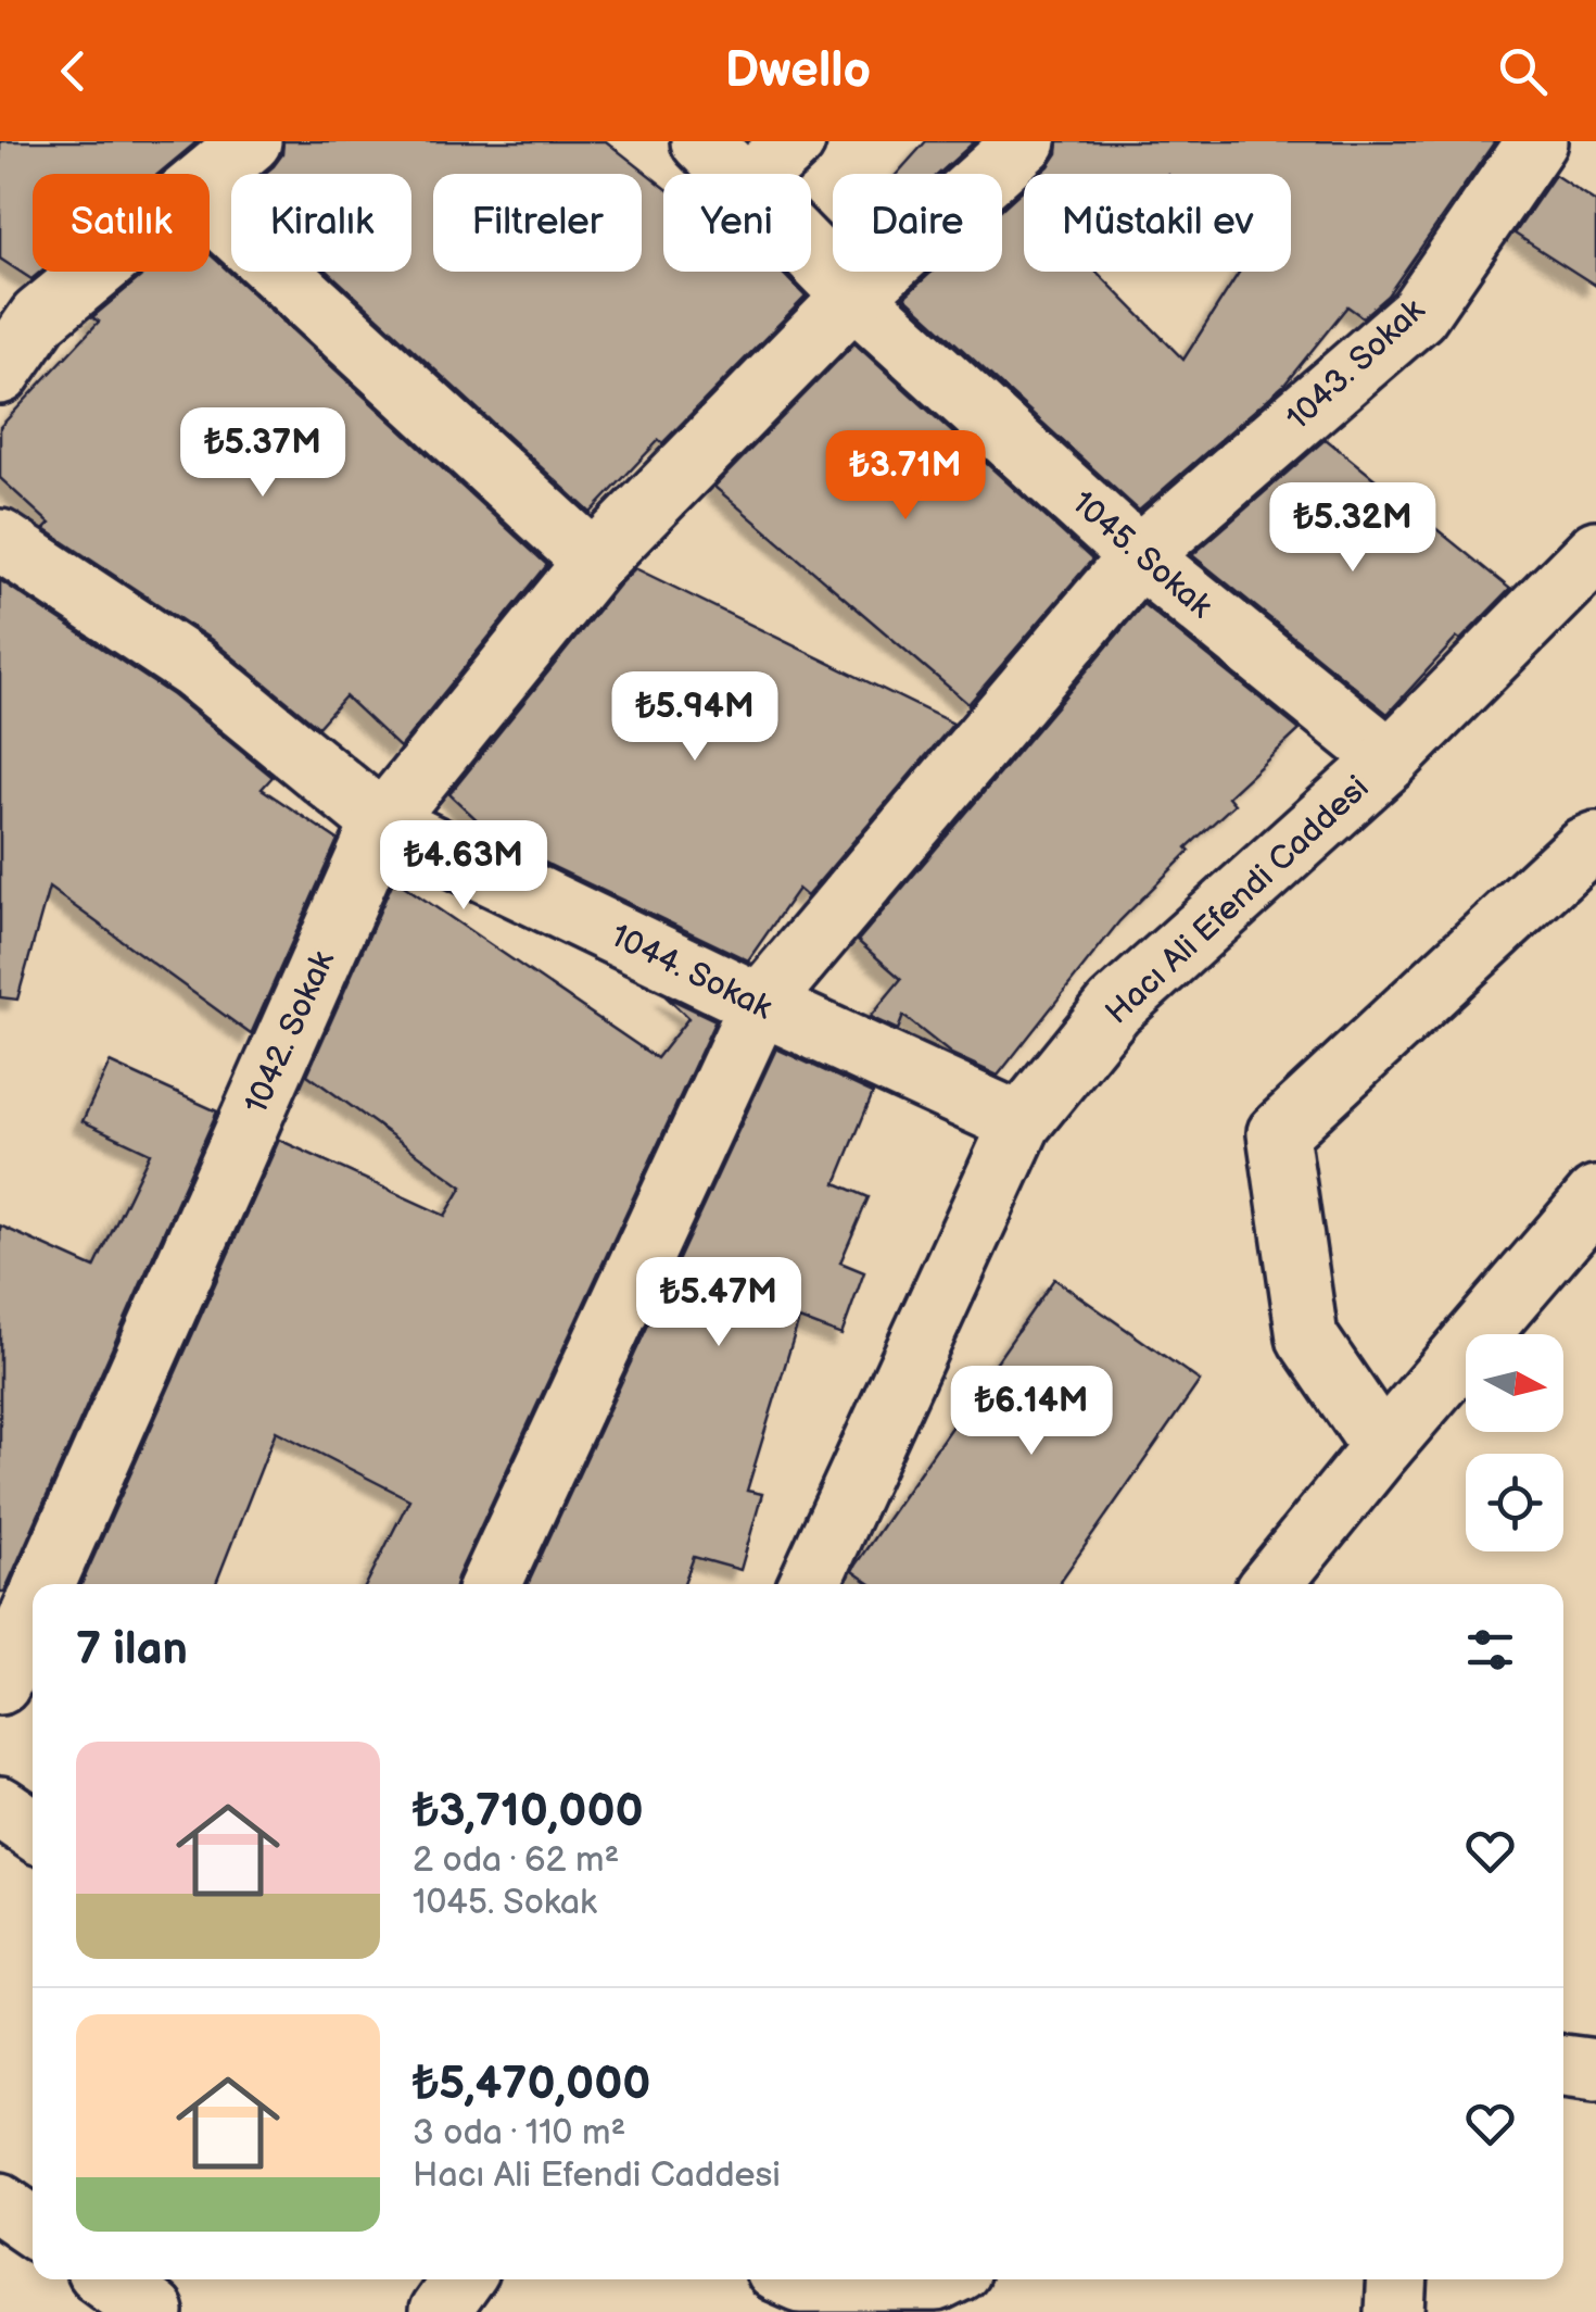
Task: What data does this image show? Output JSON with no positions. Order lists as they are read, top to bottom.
{
  "streets": {
    "street": [
      "1043. Sokak",
      "1045. Sokak",
      "Hacı Ali Efendi Caddesi",
      "1044. Sokak",
      "1042. Sokak"
    ]
  },
  "crossings": [
    ["1043. Sokak", "1045. Sokak"],
    ["1043. Sokak", "1044. Sokak"],
    ["1045. Sokak", "Hacı Ali Efendi Caddesi"],
    ["1045. Sokak", "1042. Sokak"],
    ["Hacı Ali Efendi Caddesi", "1044. Sokak"],
    ["1044. Sokak", "1042. Sokak"]
  ],
  "north": "right",
  "page": {
    "header": "Dwello",
    "chip": [
      "Satılık",
      "Kiralık",
      "Filtreler",
      "Yeni",
      "Daire",
      "Müstakil ev"
    ],
    "price": [
      "₺5.37M",
      "₺3.71M",
      "₺5.32M",
      "₺5.94M",
      "₺4.63M",
      "₺5.47M",
      "₺6.14M"
    ],
    "heading": "7 ilan",
    "list": [
      {
        "name": "₺3,710,000",
        "note": "2 oda · 62 m² · 1045. Sokak"
      },
      {
        "name": "₺5,470,000",
        "note": "3 oda · 110 m² · Hacı Ali Efendi Caddesi"
      }
    ]
  }
}
